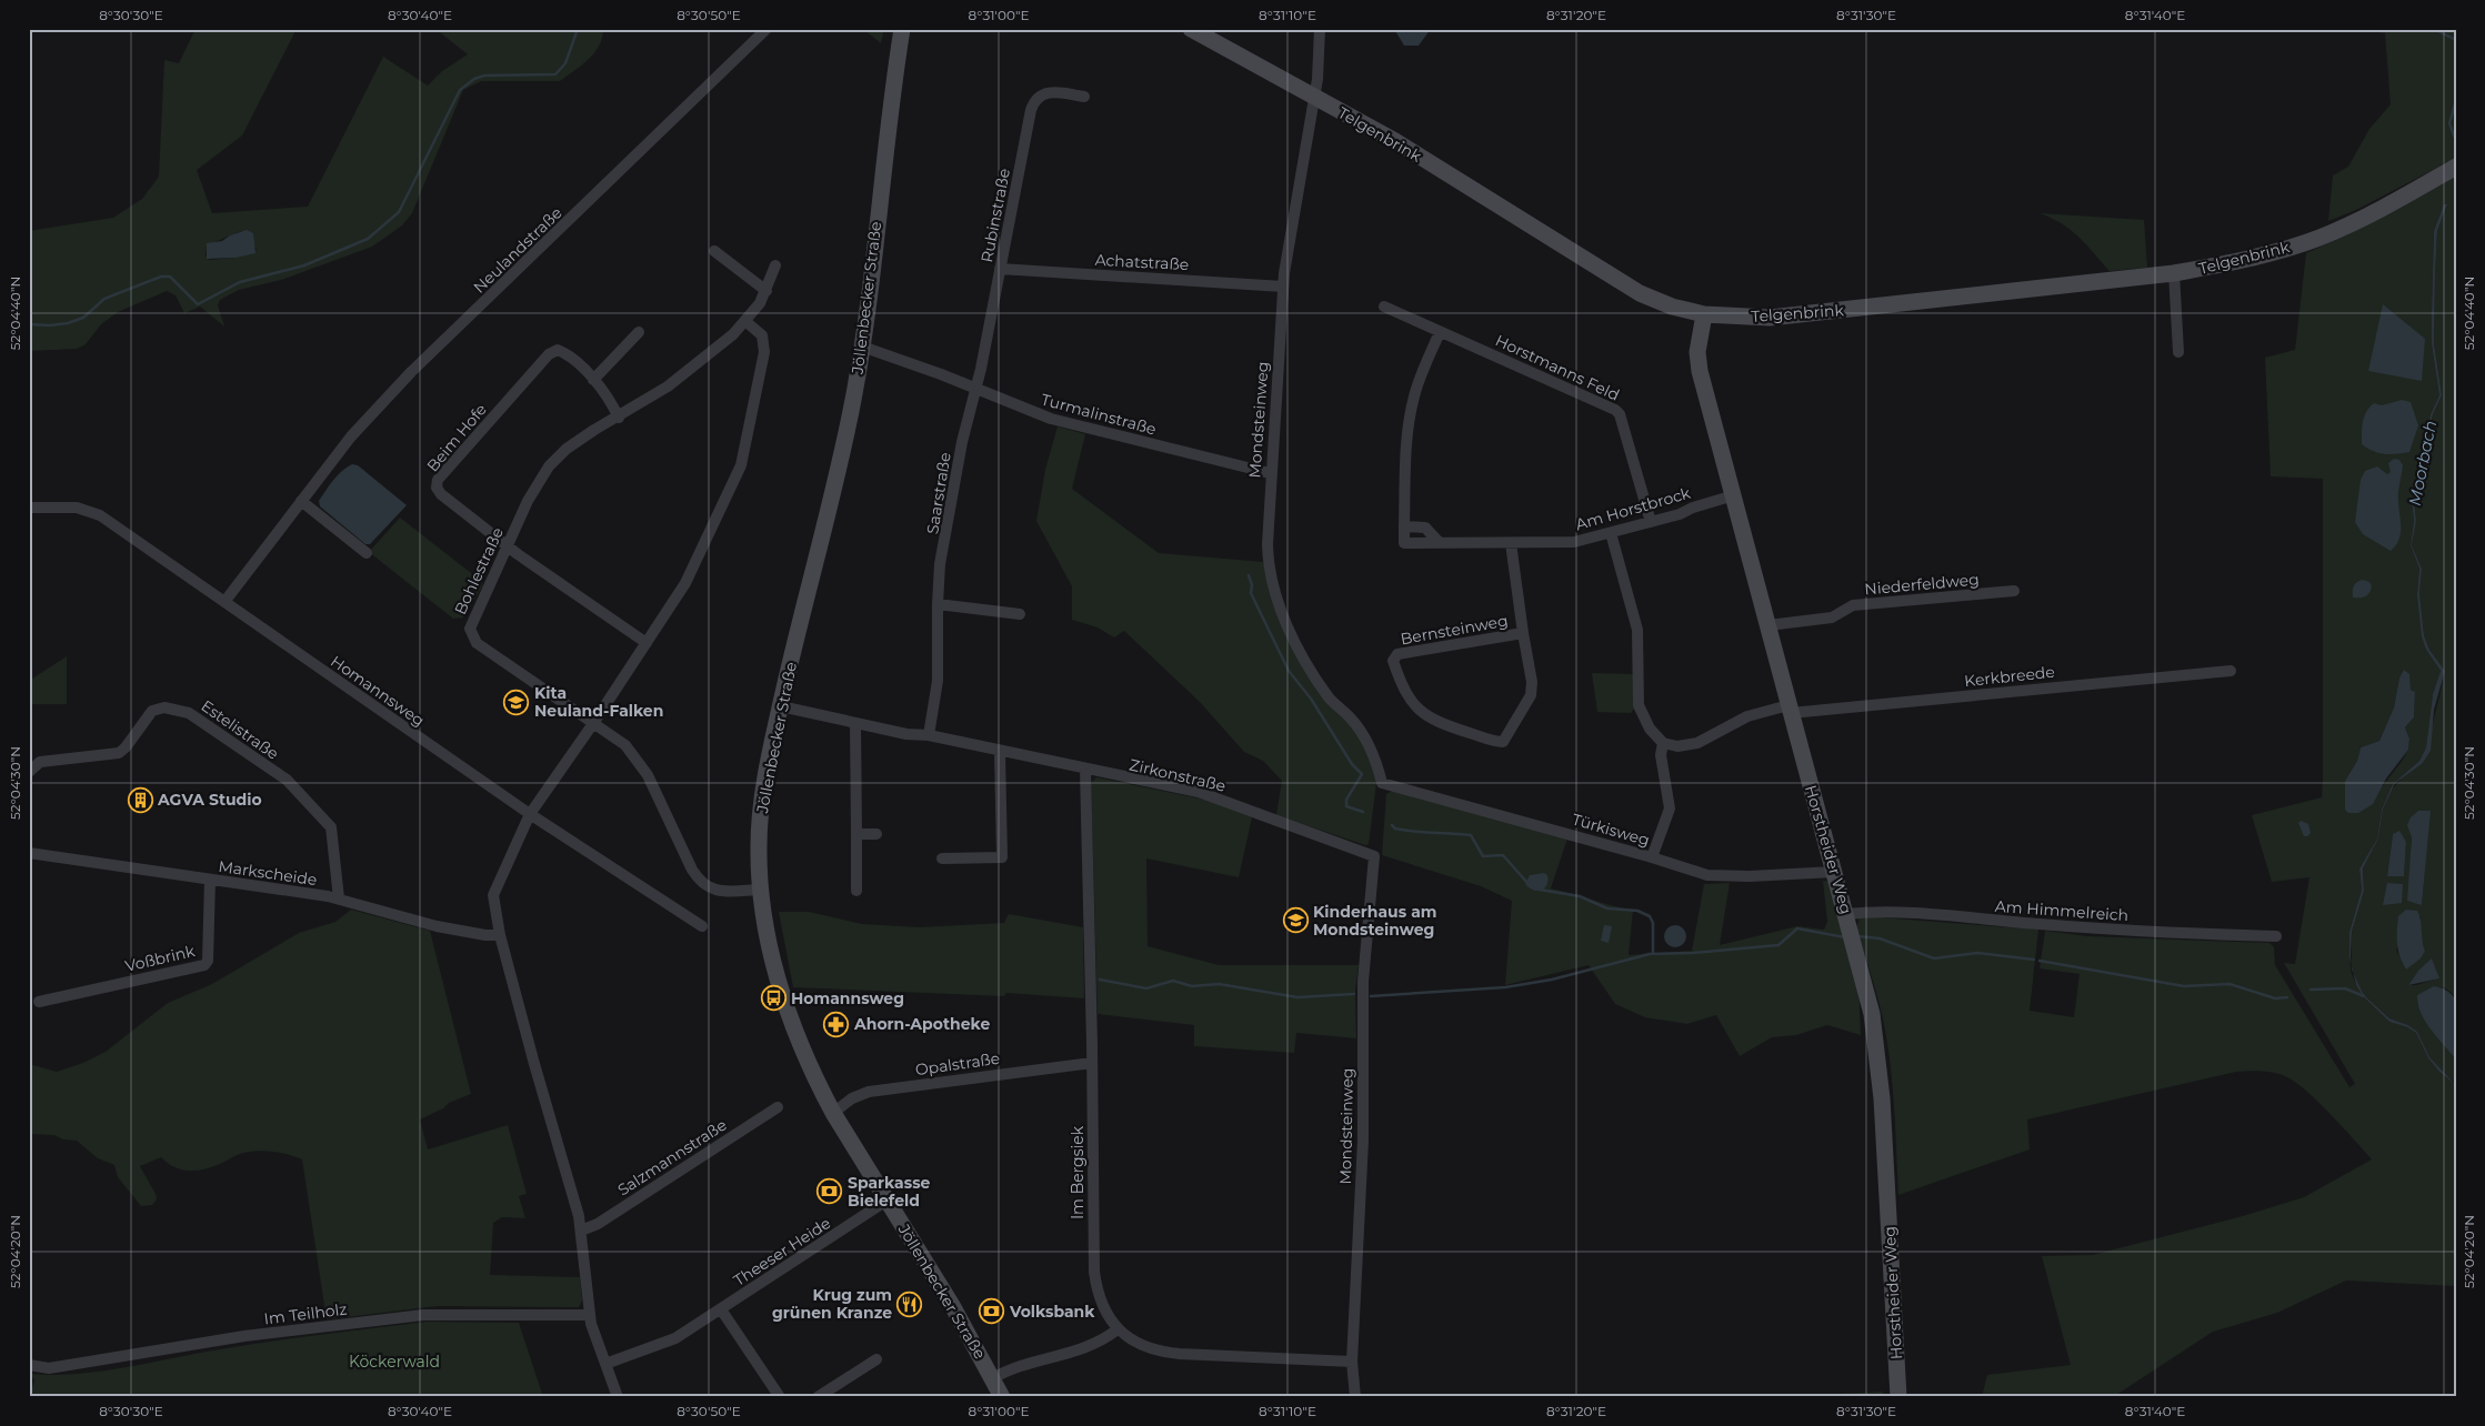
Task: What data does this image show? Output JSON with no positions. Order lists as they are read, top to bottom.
{
  "streets": {
    "street": [
      "Telgenbrink",
      "Rubinstraße",
      "Neulandstraße",
      "Achatstraße",
      "Jöllenbecker Straße",
      "Horstmanns Feld",
      "Turmalinstraße",
      "Mondsteinweg",
      "Beim Hofe",
      "Saarstraße",
      "Am Horstbrock",
      "Bohlestraße",
      "Niederfeldweg",
      "Bernsteinweg",
      "Kerkbreede",
      "Homannsweg",
      "Estelistraße",
      "Zirkonstraße",
      "Türkisweg",
      "Horstheider Weg",
      "Markscheide",
      "Am Himmelreich",
      "Voßbrink",
      "Opalstraße",
      "Salzmannstraße",
      "Im Bergsiek",
      "Theeser Heide",
      "Im Teilholz"
    ]
  },
  "crossings": [
    ["Telgenbrink", "Mondsteinweg"],
    ["Telgenbrink", "Horstheider Weg"],
    ["Rubinstraße", "Achatstraße"],
    ["Rubinstraße", "Turmalinstraße"],
    ["Rubinstraße", "Saarstraße"],
    ["Neulandstraße", "Homannsweg"],
    ["Achatstraße", "Mondsteinweg"],
    ["Jöllenbecker Straße", "Turmalinstraße"],
    ["Jöllenbecker Straße", "Bohlestraße"],
    ["Jöllenbecker Straße", "Zirkonstraße"],
    ["Jöllenbecker Straße", "Opalstraße"],
    ["Jöllenbecker Straße", "Theeser Heide"],
    ["Horstmanns Feld", "Am Horstbrock"],
    ["Turmalinstraße", "Mondsteinweg"],
    ["Turmalinstraße", "Saarstraße"],
    ["Mondsteinweg", "Zirkonstraße"],
    ["Mondsteinweg", "Türkisweg"],
    ["Mondsteinweg", "Im Bergsiek"],
    ["Beim Hofe", "Bohlestraße"],
    ["Saarstraße", "Zirkonstraße"],
    ["Am Horstbrock", "Bernsteinweg"],
    ["Am Horstbrock", "Horstheider Weg"],
    ["Niederfeldweg", "Horstheider Weg"],
    ["Kerkbreede", "Horstheider Weg"],
    ["Estelistraße", "Markscheide"],
    ["Zirkonstraße", "Im Bergsiek"],
    ["Türkisweg", "Horstheider Weg"],
    ["Horstheider Weg", "Am Himmelreich"],
    ["Markscheide", "Voßbrink"],
    ["Opalstraße", "Im Bergsiek"]
  ],
  "water": ["Moorbach"],
  "parks": ["Köckerwald"],
  "places": {
    "school or university": ["Kita Neuland-Falken", "Kinderhaus am Mondsteinweg"],
    "building": ["AGVA Studio"],
    "bus stop": ["Homannsweg"],
    "pharmacy": ["Ahorn-Apotheke"],
    "bank": ["Sparkasse Bielefeld", "Volksbank"],
    "restaurant": ["Krug zum grünen Kranze"]
  },
  "coordinates": [
    "8°30'30\"E",
    "8°30'40\"E",
    "8°30'50\"E",
    "8°31'00\"E",
    "8°31'10\"E",
    "8°31'20\"E",
    "8°31'30\"E",
    "8°31'40\"E",
    "52°04'40\"N",
    "52°04'30\"N",
    "52°04'20\"N"
  ]
}
